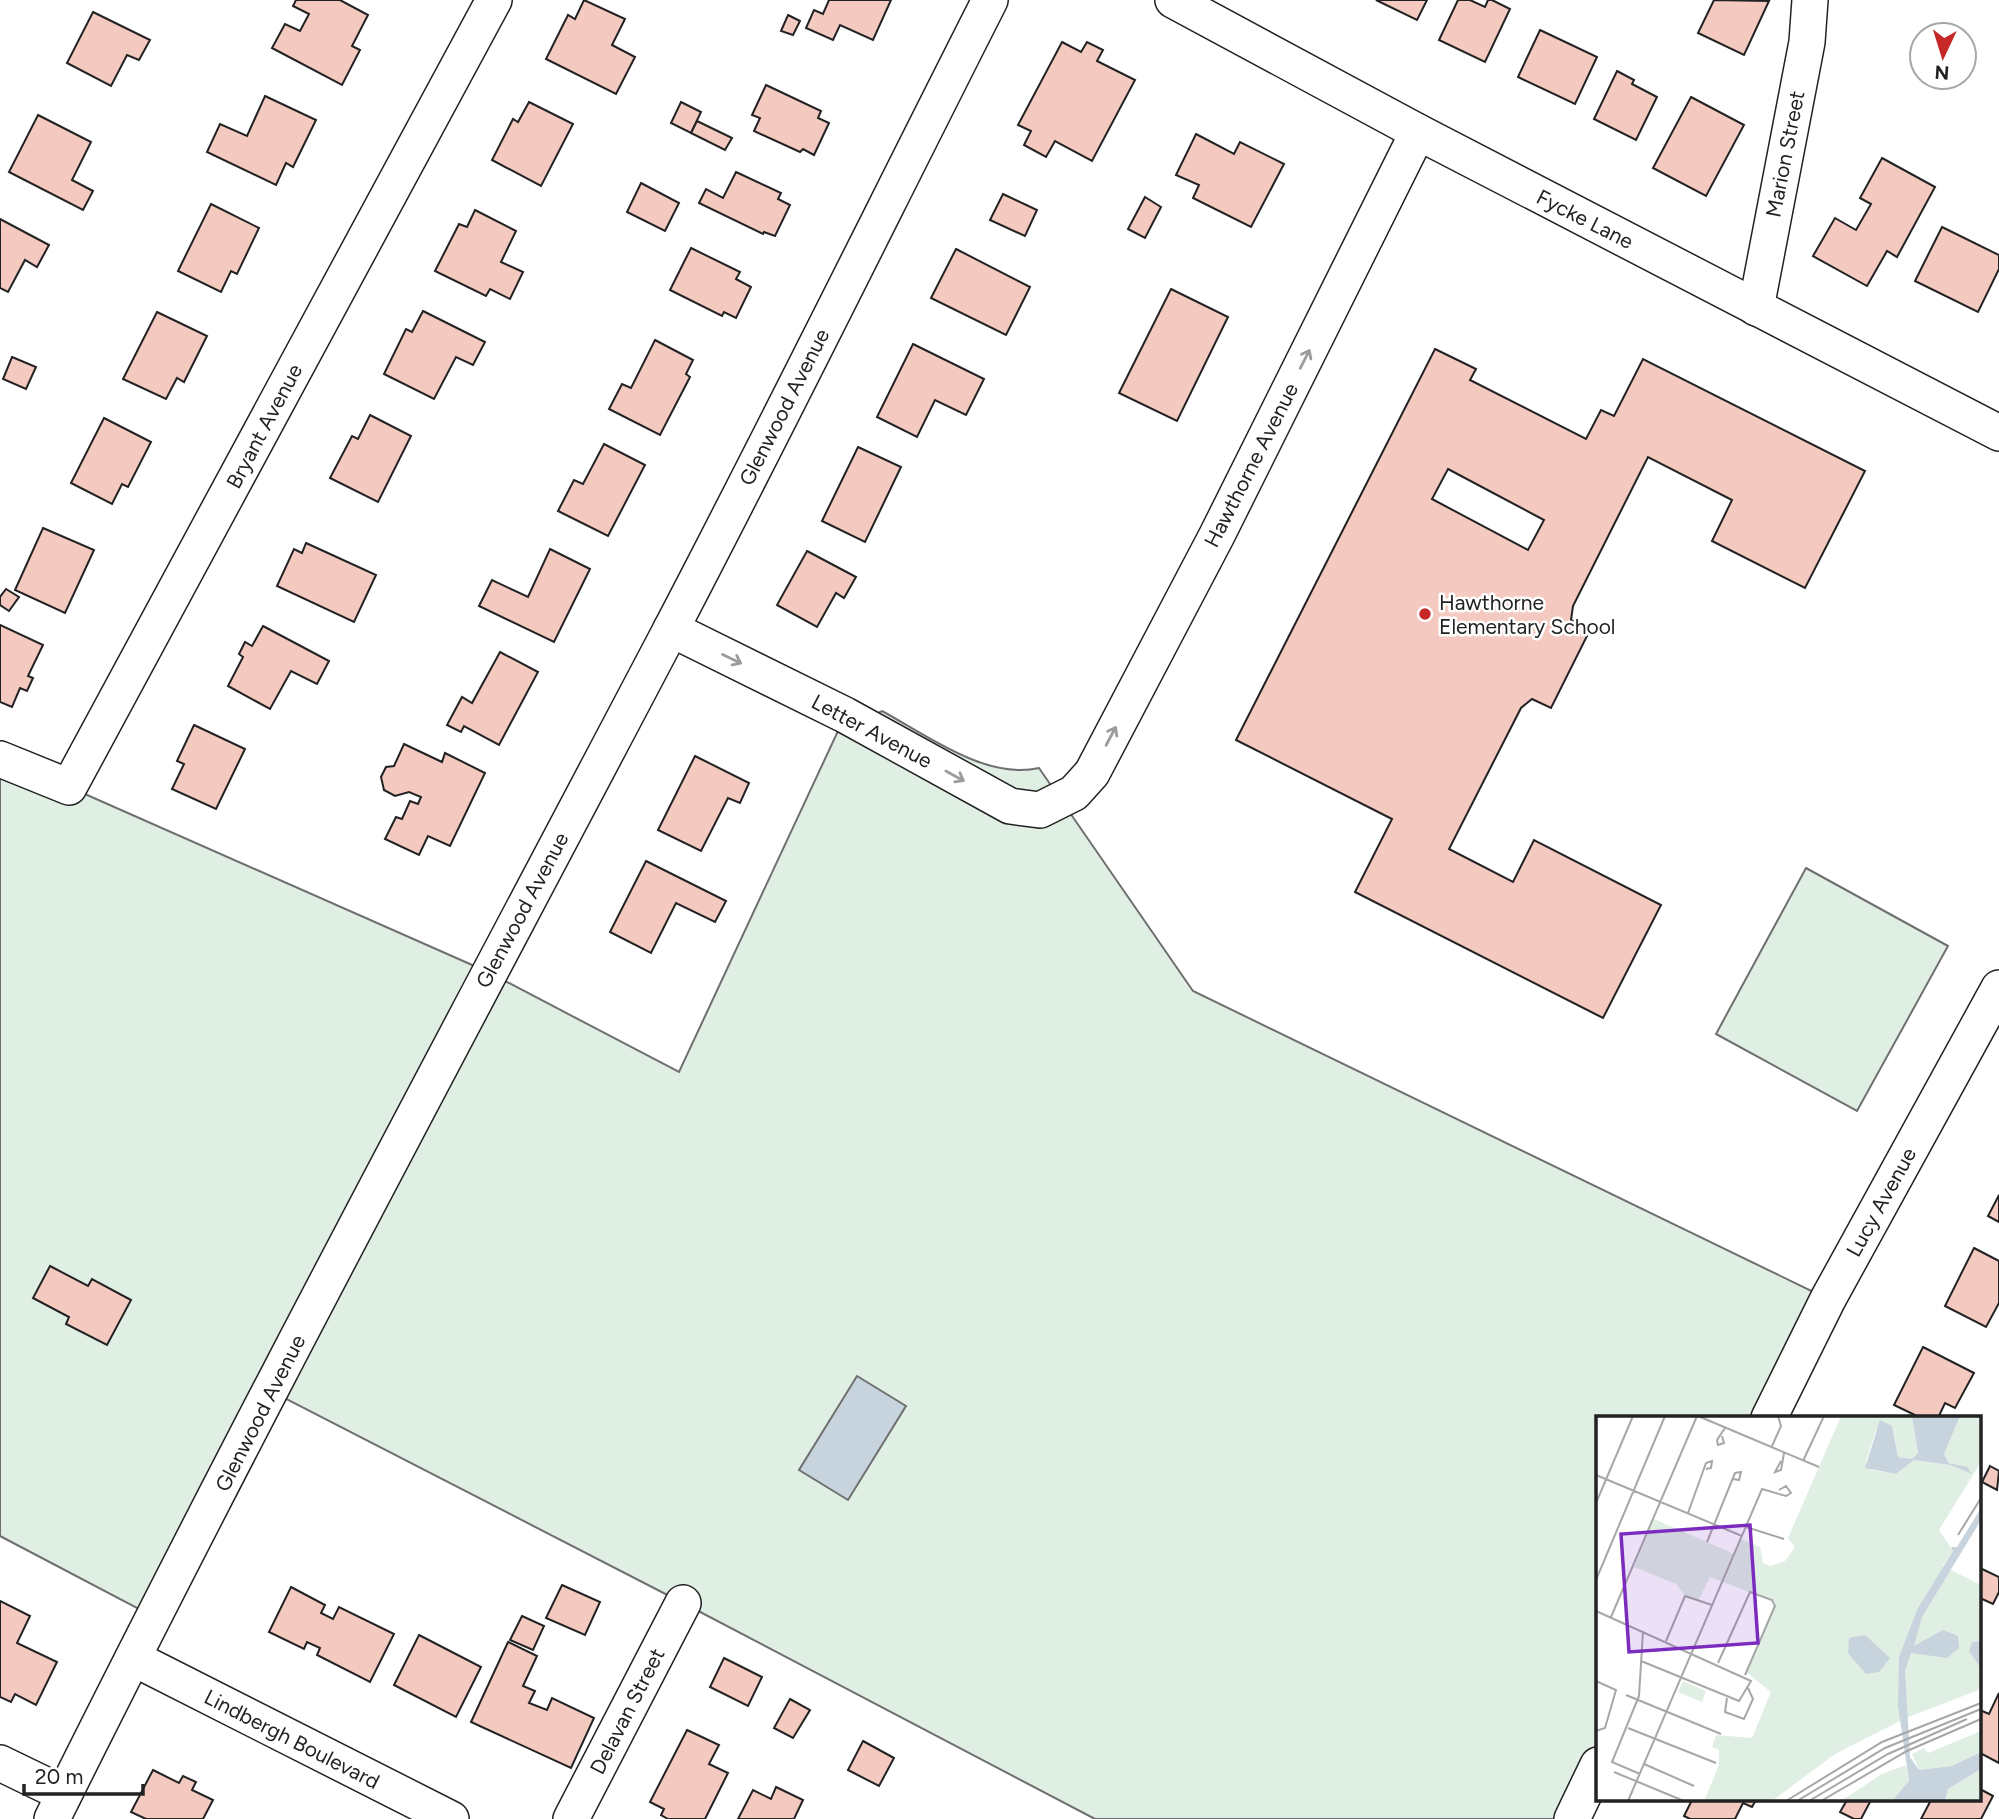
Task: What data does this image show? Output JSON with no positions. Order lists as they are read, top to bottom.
{
  "streets": {
    "street": [
      "Marion Street",
      "Fycke Lane",
      "Glenwood Avenue",
      "Bryant Avenue",
      "Hawthorne Avenue",
      "Letter Avenue",
      "Lucy Avenue",
      "Delavan Street",
      "Lindbergh Boulevard"
    ]
  },
  "crossings": [
    ["Marion Street", "Fycke Lane"],
    ["Fycke Lane", "Hawthorne Avenue"],
    ["Glenwood Avenue", "Letter Avenue"],
    ["Glenwood Avenue", "Lindbergh Boulevard"],
    ["Hawthorne Avenue", "Letter Avenue"]
  ],
  "one_way": ["Hawthorne Avenue", "Letter Avenue"],
  "places": ["Hawthorne Elementary School"],
  "scale_bar": "20 m",
  "north": "bottom"
}
